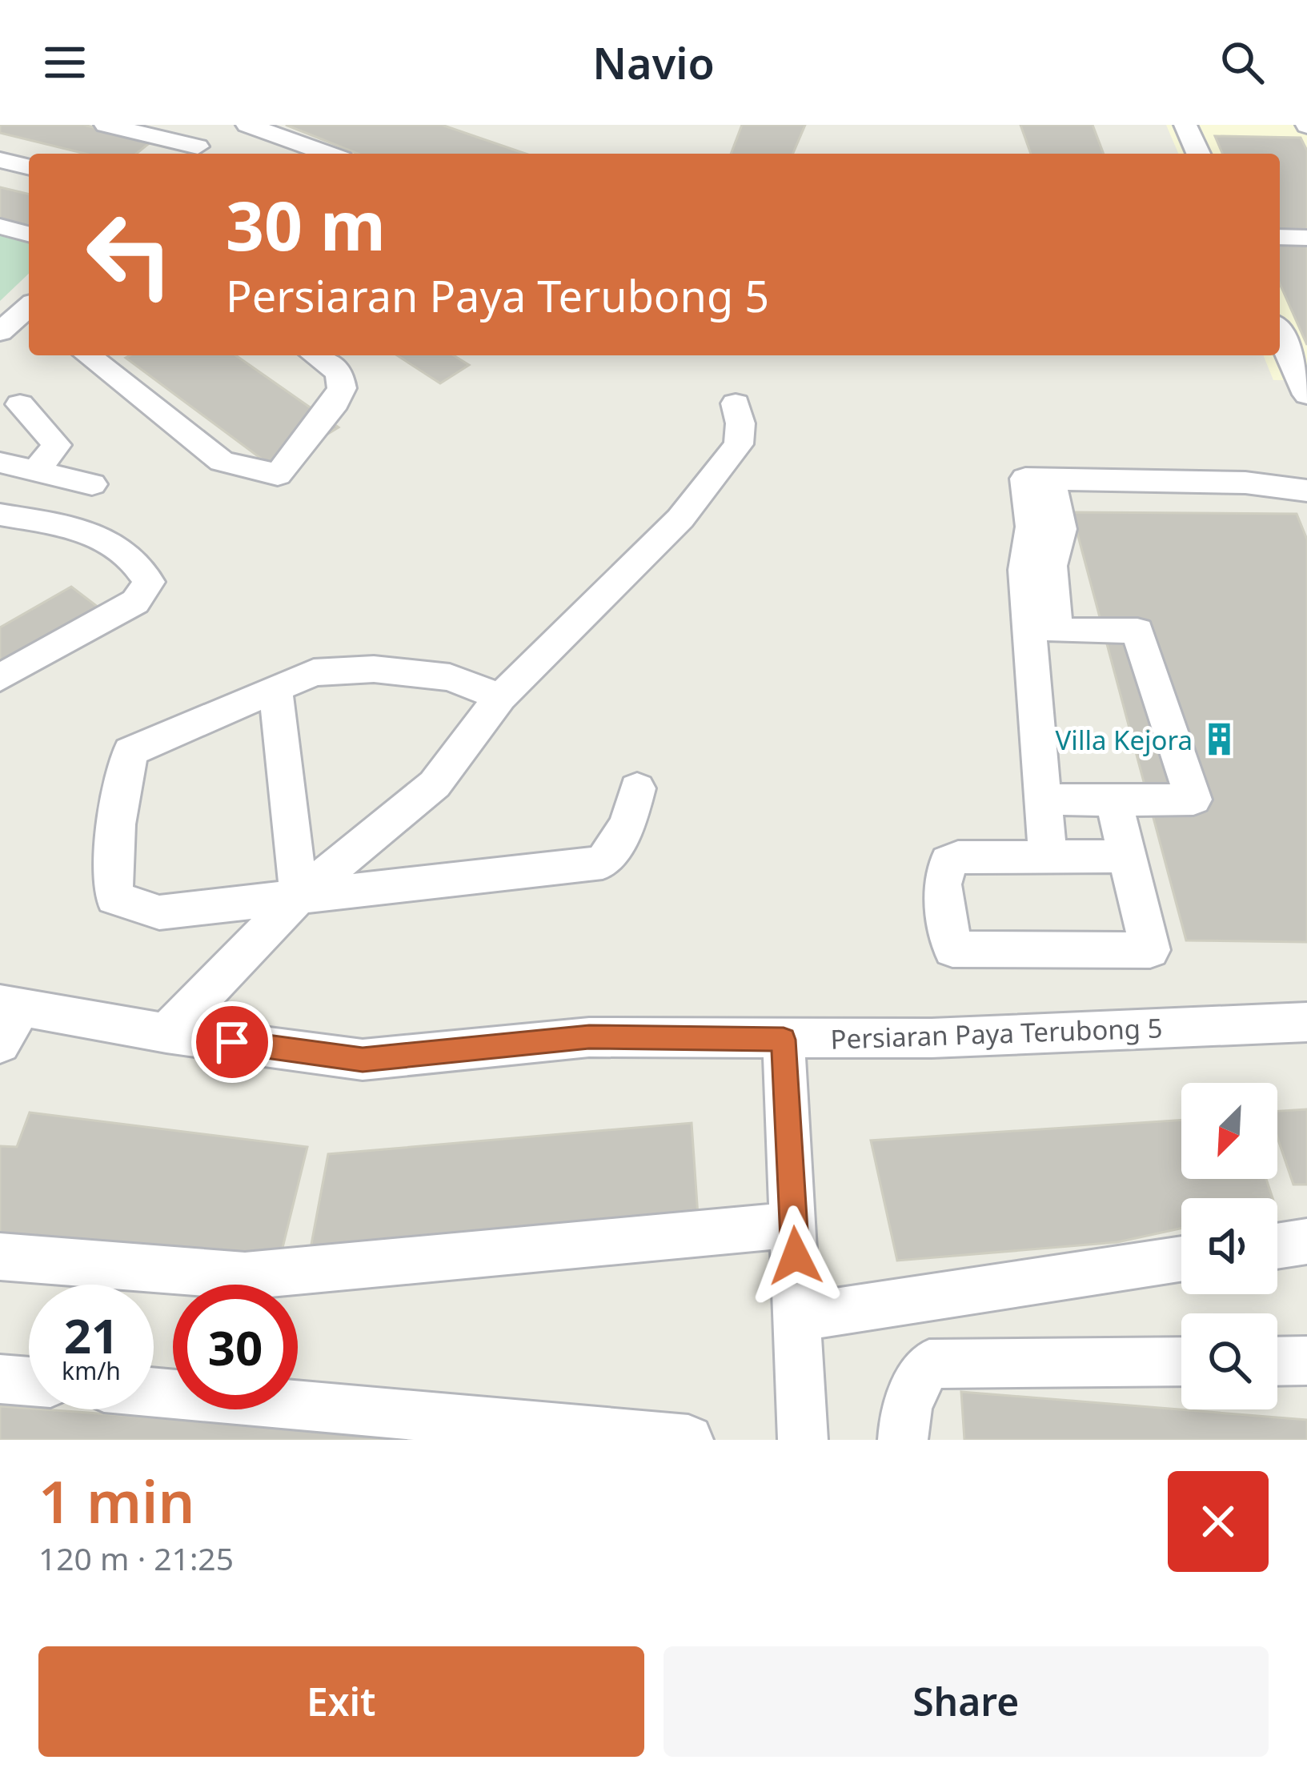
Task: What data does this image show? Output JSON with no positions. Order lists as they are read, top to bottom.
{
  "streets": {
    "street": ["Persiaran Paya Terubong 5"]
  },
  "places": {
    "building": ["Villa Kejora"]
  },
  "north": "bottom left",
  "page": {
    "header": "Navio",
    "turn": ["30 m", "Persiaran Paya Terubong 5"],
    "speed": "21 km/h",
    "limit": "30",
    "heading": ["1 min", "120 m · 21:25"],
    "buttons": ["Exit", "Share"]
  }
}
